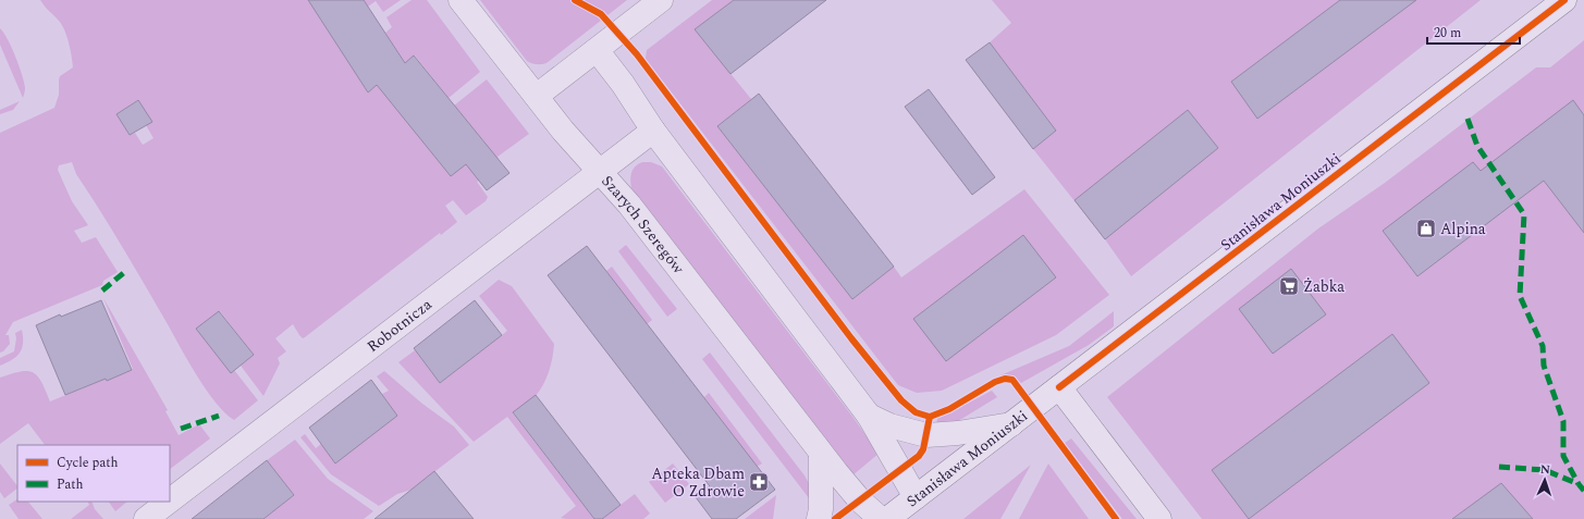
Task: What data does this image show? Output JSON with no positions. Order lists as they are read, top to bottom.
{
  "streets": {
    "street": ["Stanisława Moniuszki", "Szarych Szeregów", "Robotnicza"]
  },
  "crossings": [
    ["Szarych Szeregów", "Robotnicza"]
  ],
  "places": {
    "shop": ["Alpina"],
    "supermarket": ["Żabka"],
    "pharmacy": ["Apteka Dbam O Zdrowie"]
  },
  "legend": ["Cycle path", "Path"],
  "scale_bar": "20 m",
  "north": "top"
}
